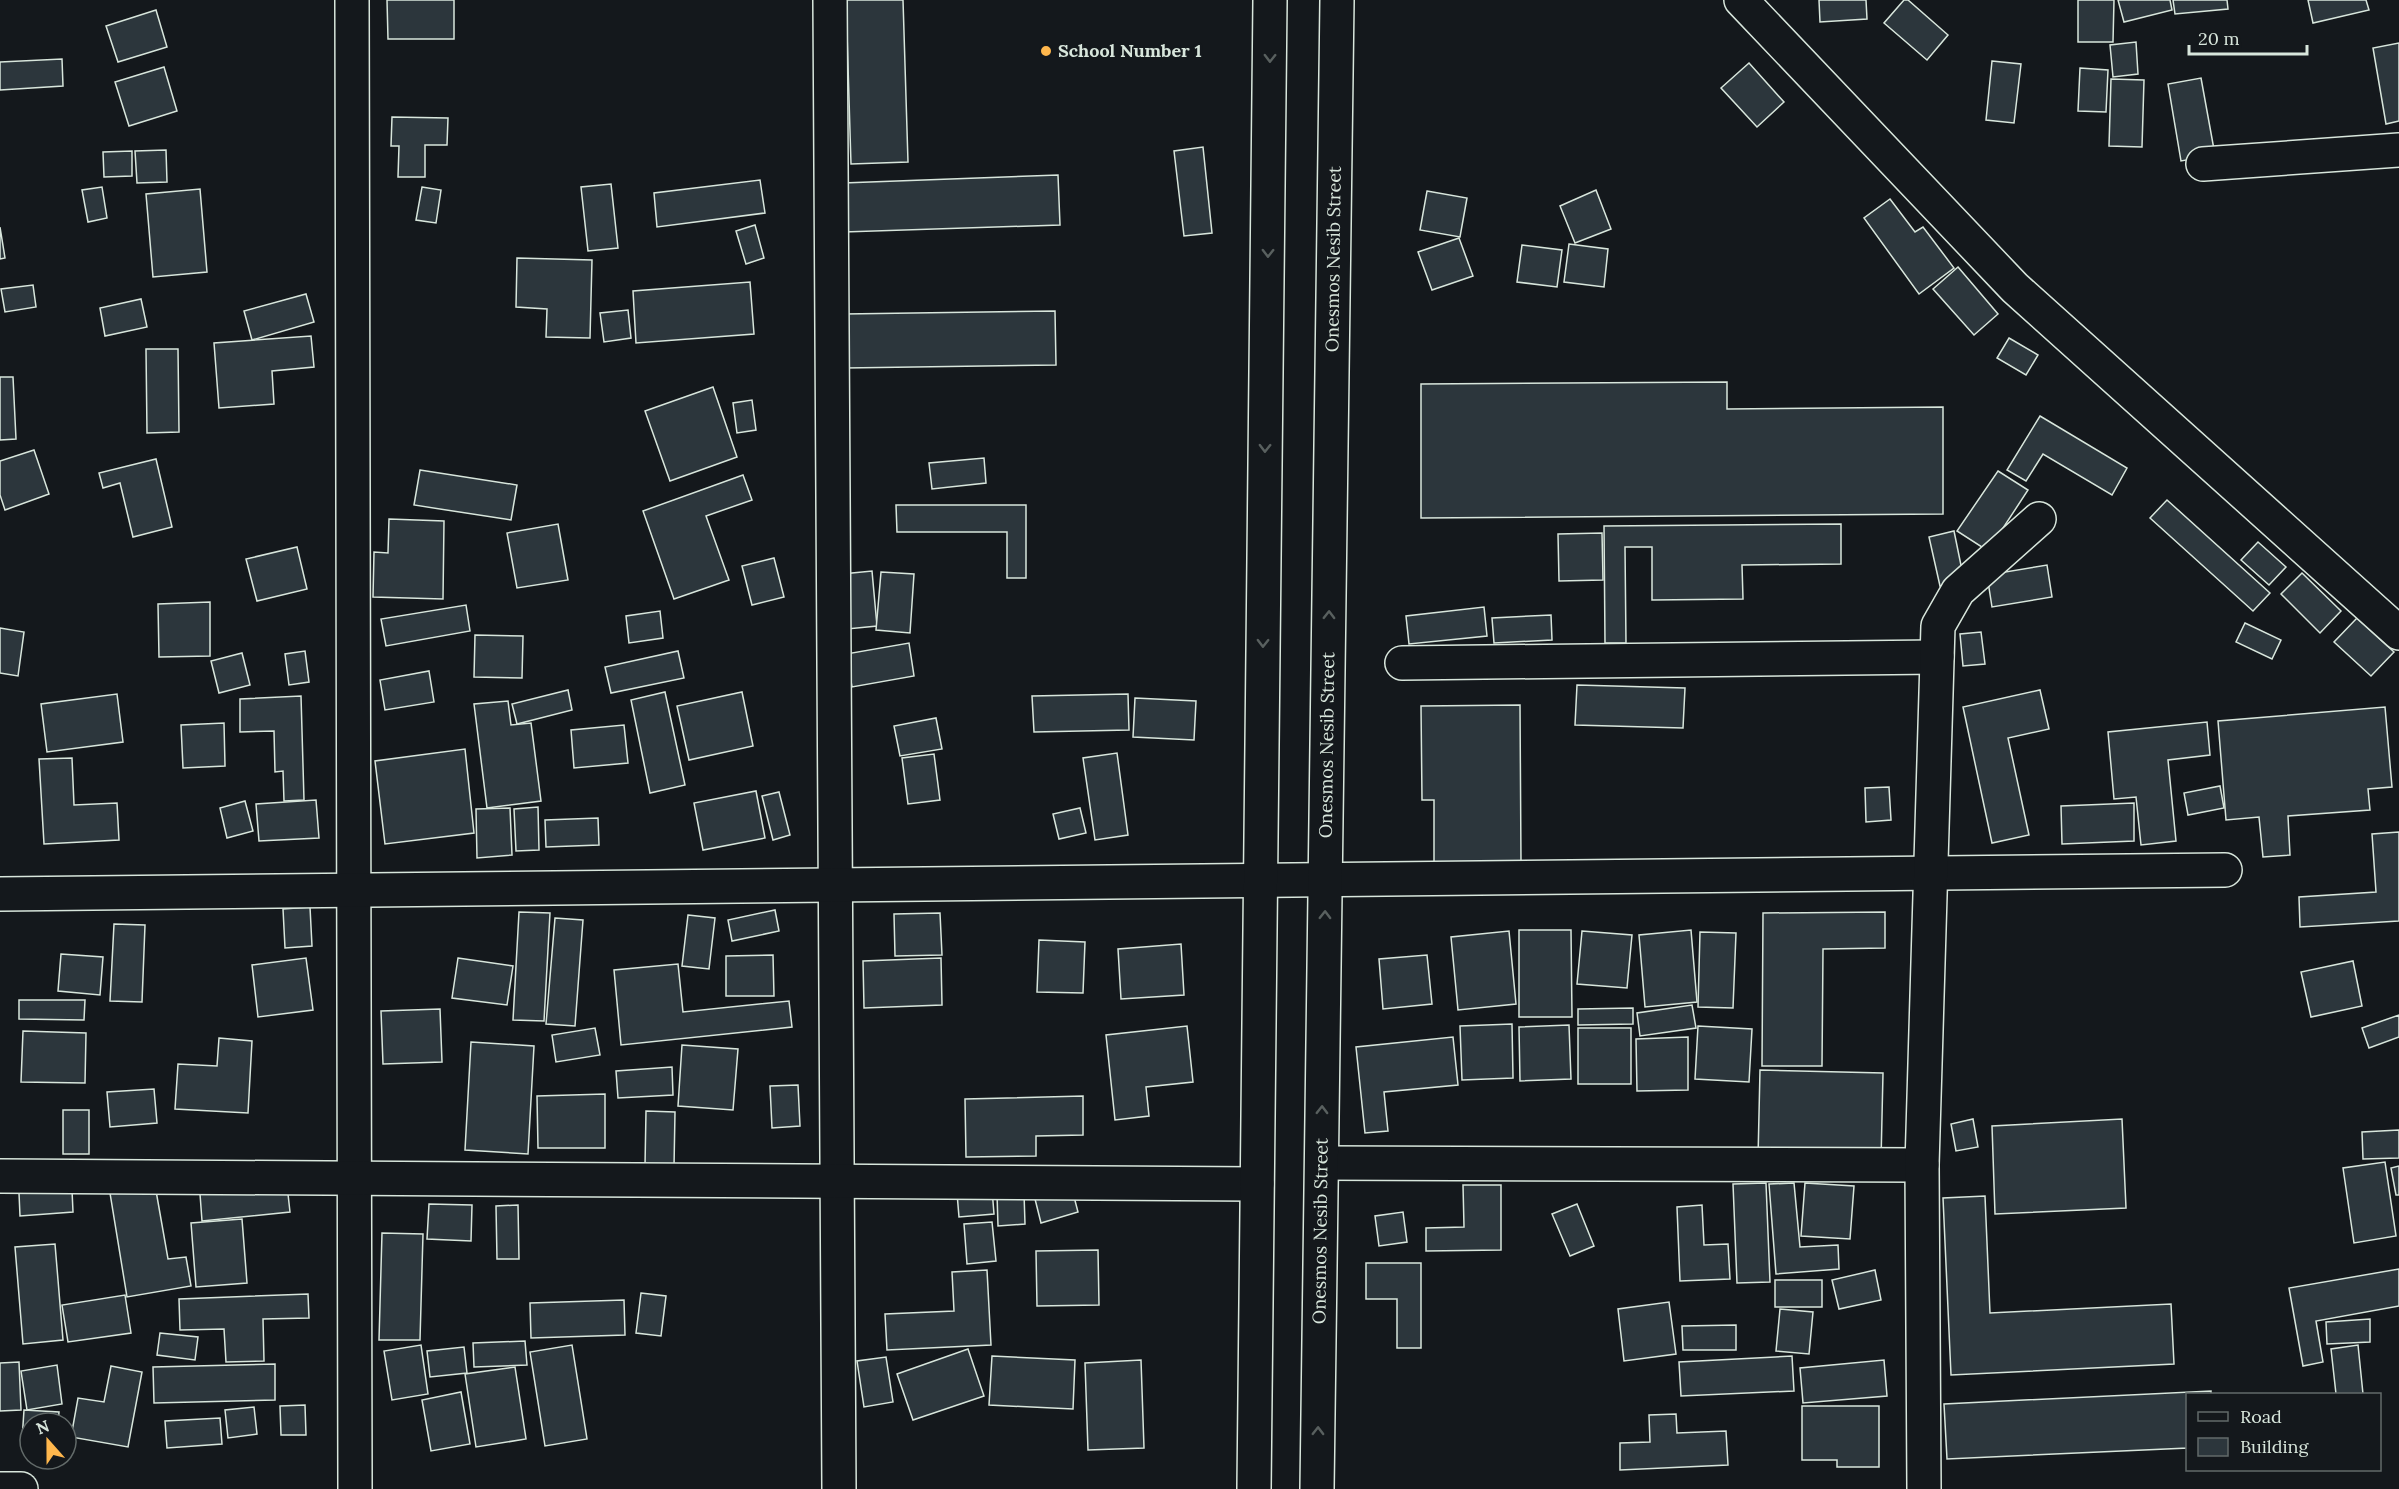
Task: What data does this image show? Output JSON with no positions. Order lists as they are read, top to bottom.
{
  "streets": {
    "street": ["Onesmos Nesib Street"]
  },
  "places": ["School Number 1"],
  "legend": ["Road", "Building"],
  "scale_bar": "20 m",
  "north": "top"
}
